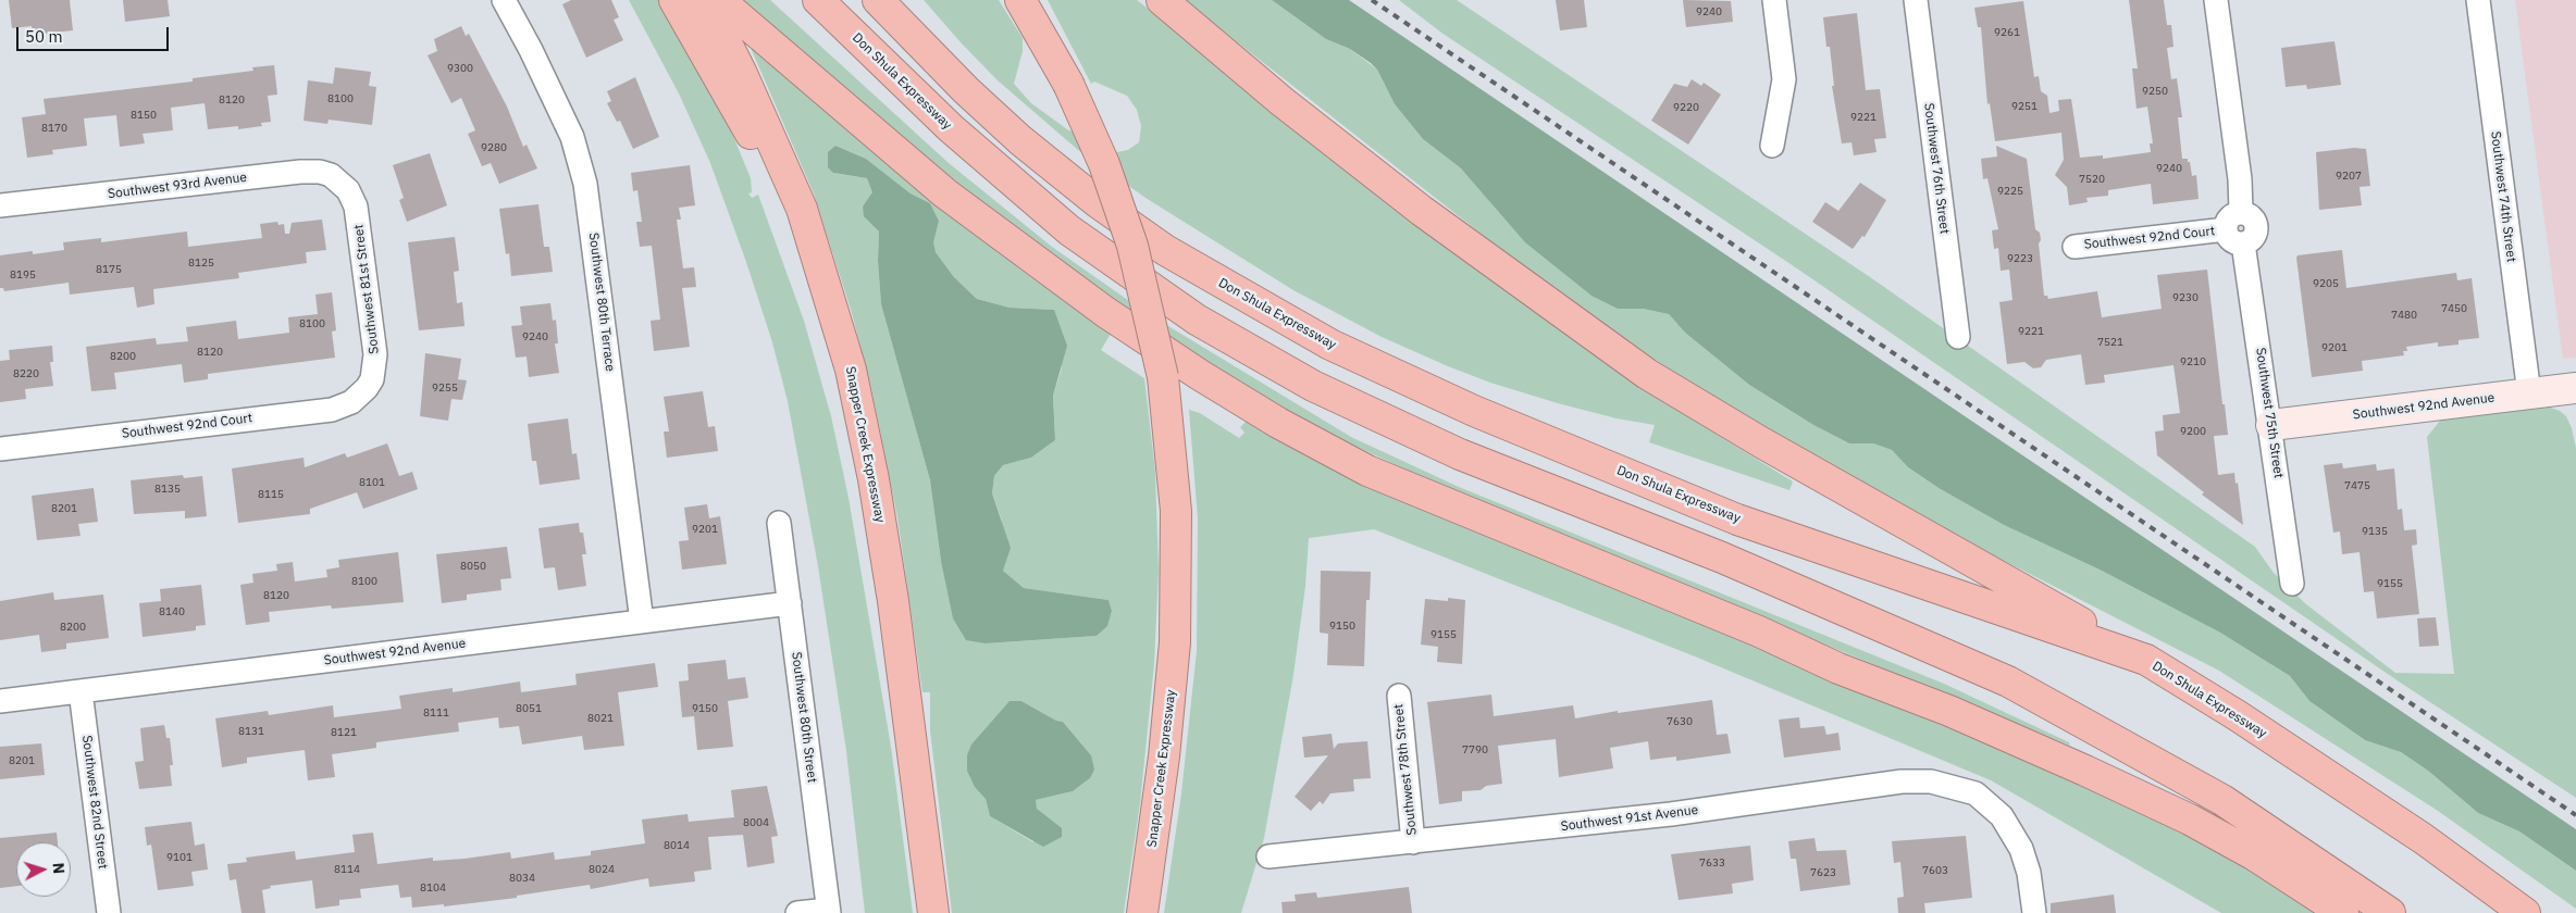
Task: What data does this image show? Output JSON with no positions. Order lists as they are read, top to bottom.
{
  "streets": {
    "highway": ["Don Shula Expressway", "Snapper Creek Expressway"],
    "street": [
      "Southwest 76th Street",
      "Southwest 93rd Avenue",
      "Southwest 74th Street",
      "Southwest 92nd Court",
      "Southwest 81st Street",
      "Southwest 80th Terrace",
      "Southwest 92nd Avenue",
      "Southwest 75th Street",
      "Southwest 80th Street",
      "Southwest 78th Street",
      "Southwest 82nd Street",
      "Southwest 91st Avenue"
    ]
  },
  "crossings": [
    ["Southwest 93rd Avenue", "Southwest 81st Street"],
    ["Southwest 74th Street", "Southwest 92nd Avenue"],
    ["Southwest 92nd Court", "Southwest 81st Street"],
    ["Southwest 92nd Court", "Southwest 75th Street"],
    ["Southwest 80th Terrace", "Southwest 92nd Avenue"],
    ["Southwest 92nd Avenue", "Southwest 75th Street"],
    ["Southwest 92nd Avenue", "Southwest 80th Street"],
    ["Southwest 92nd Avenue", "Southwest 82nd Street"],
    ["Southwest 78th Street", "Southwest 91st Avenue"]
  ],
  "house_numbers": [
    "9240",
    "9261",
    "9300",
    "9250",
    "8100",
    "8120",
    "9251",
    "9220",
    "8150",
    "9221",
    "8170",
    "9280",
    "9240",
    "9207",
    "7520",
    "9225",
    "9223",
    "8125",
    "8175",
    "8195",
    "9205",
    "9230",
    "7450",
    "7480",
    "8100",
    "9221",
    "9240",
    "7521",
    "9201",
    "8120",
    "8200",
    "9210",
    "8220",
    "9255",
    "9200",
    "8101",
    "7475",
    "8135",
    "8115",
    "8201",
    "9201",
    "9135",
    "8050",
    "8100",
    "9155",
    "8120",
    "8140",
    "9150",
    "8200",
    "9155",
    "8051",
    "9150",
    "8111",
    "8021",
    "7630",
    "8131",
    "8121",
    "7790",
    "8201",
    "8004",
    "8014",
    "9101",
    "7633",
    "8114",
    "8024",
    "7603",
    "7623",
    "8034",
    "8104"
  ],
  "scale_bar": "50 m",
  "north": "right"
}
